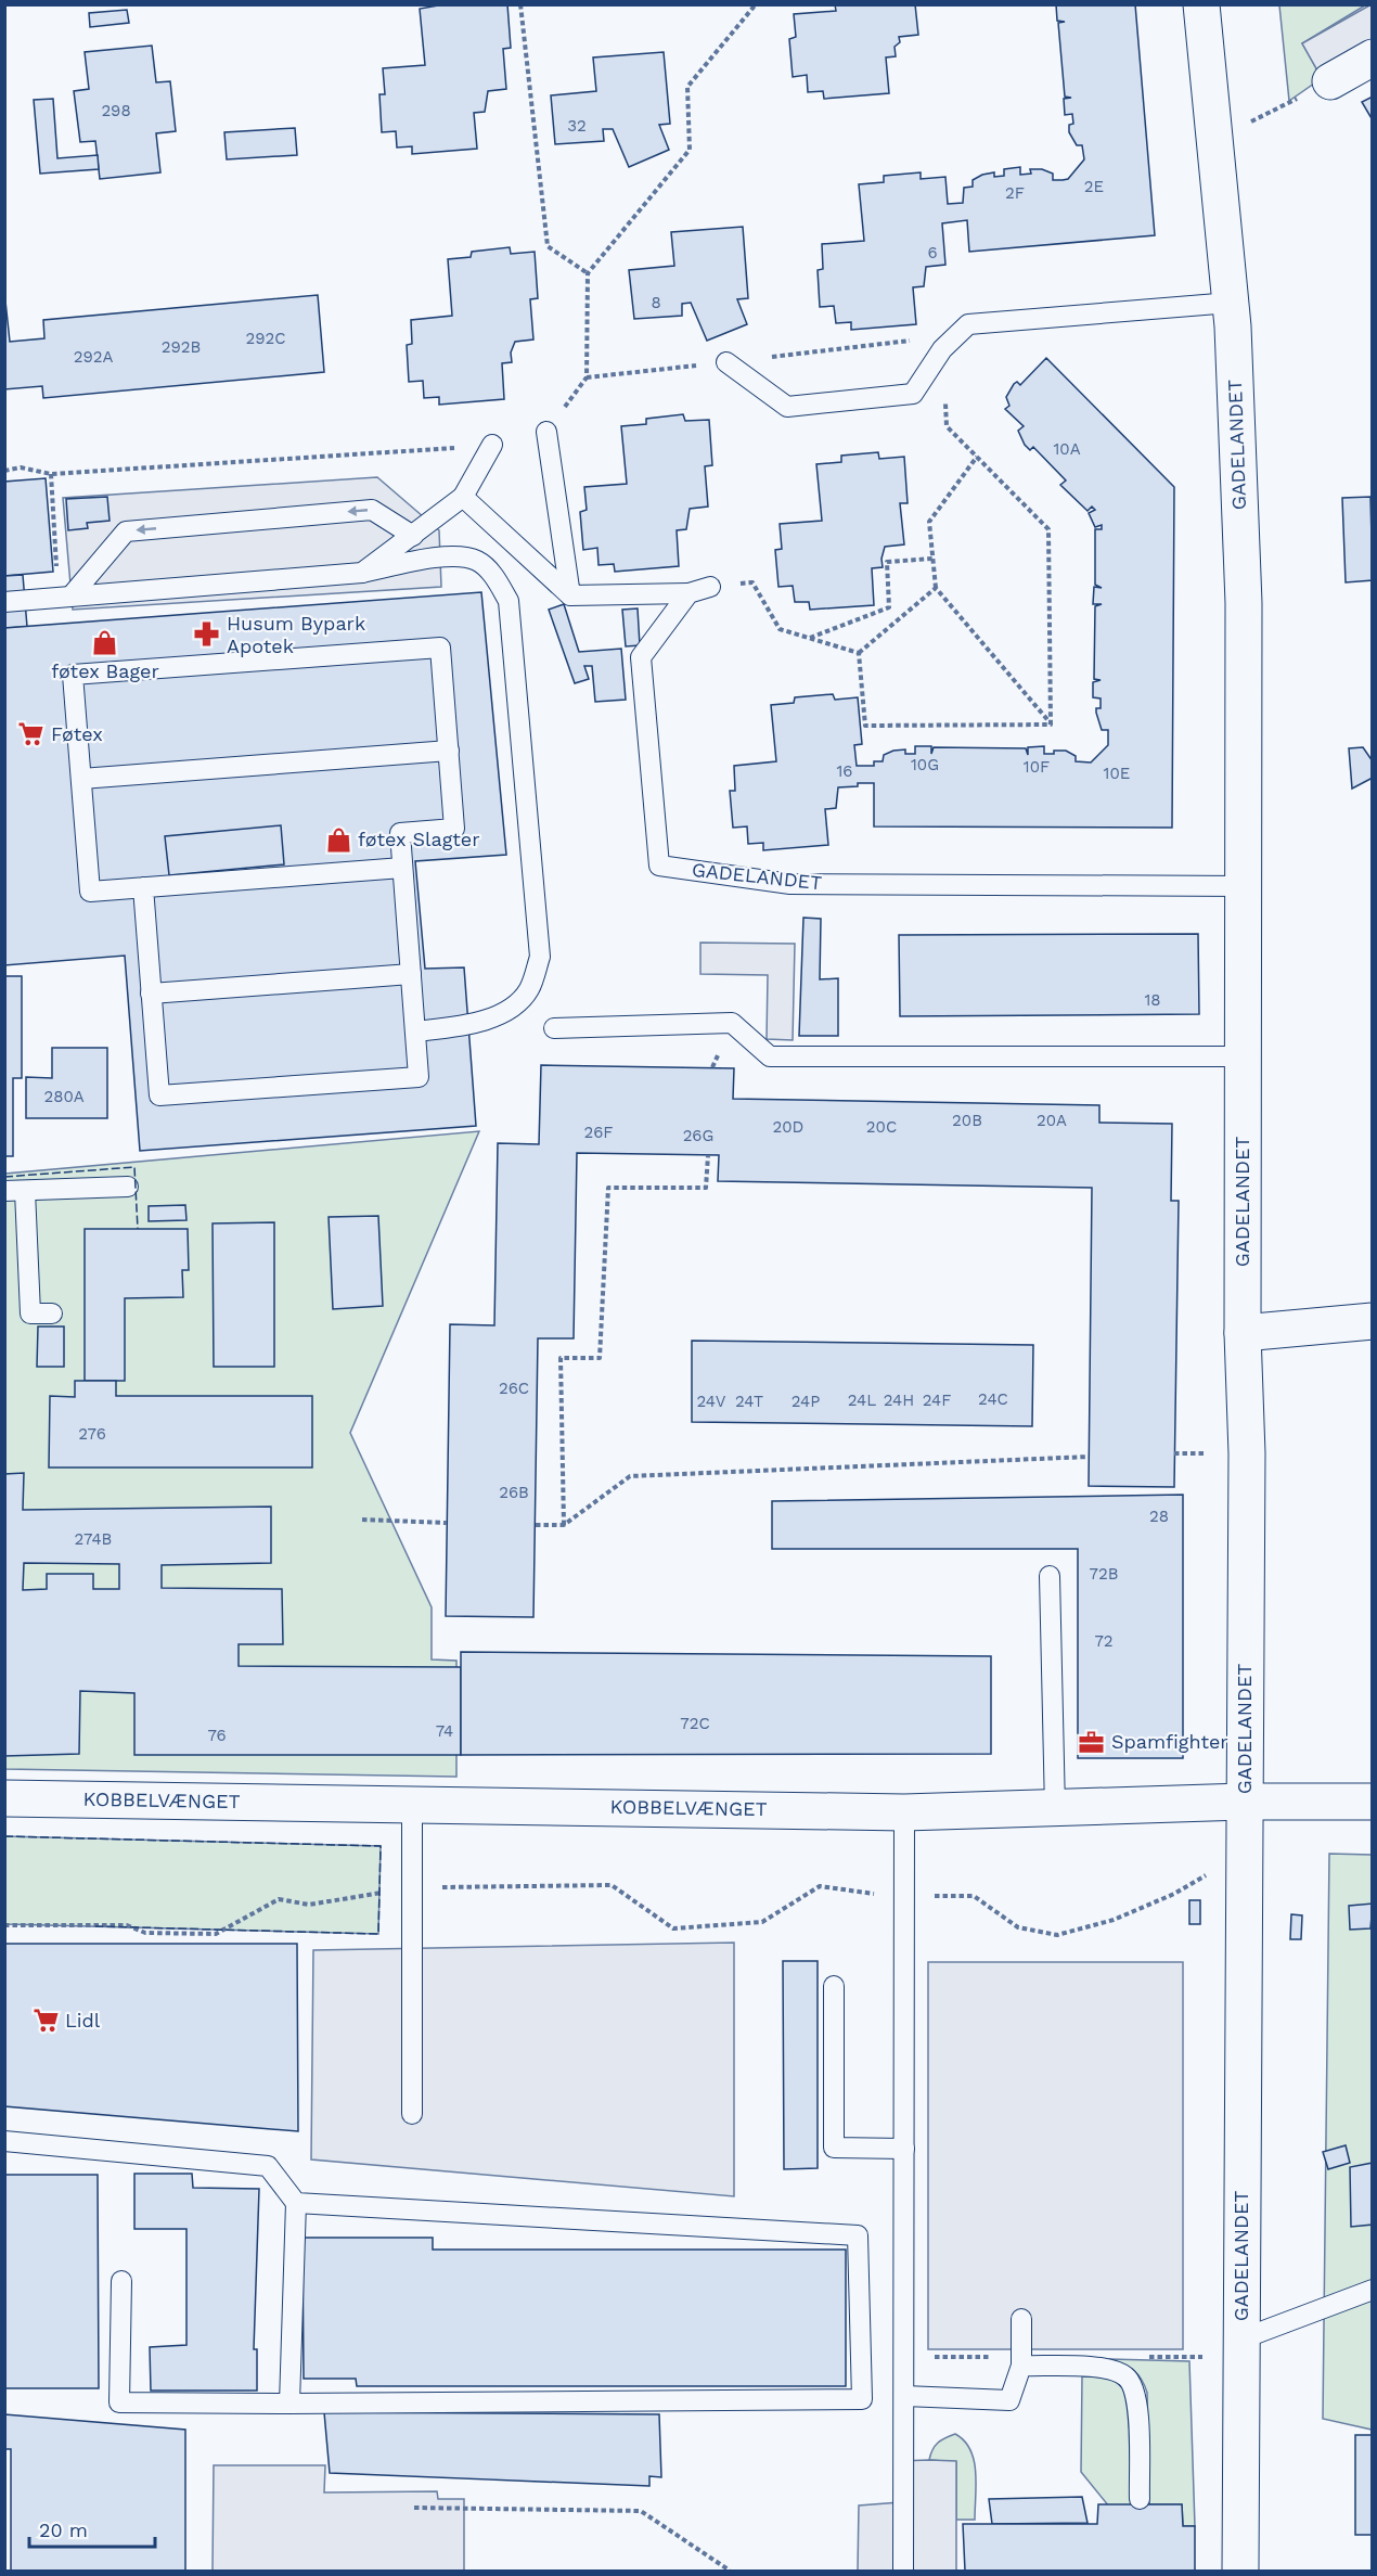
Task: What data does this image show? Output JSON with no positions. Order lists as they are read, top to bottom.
{
  "streets": {
    "street": ["GADELANDET", "KOBBELVÆNGET"]
  },
  "crossings": [
    ["GADELANDET", "KOBBELVÆNGET"]
  ],
  "places": {
    "pharmacy": ["Husum Bypark Apotek"],
    "shop": ["føtex Bager", "føtex Slagter"],
    "supermarket": ["Føtex", "Lidl"],
    "office": ["Spamfighter"]
  },
  "house_numbers": [
    "298",
    "32",
    "2E",
    "2F",
    "6",
    "8",
    "292C",
    "292B",
    "292A",
    "10A",
    "10G",
    "10F",
    "16",
    "10E",
    "18",
    "280A",
    "20B",
    "20A",
    "20D",
    "20C",
    "26F",
    "26G",
    "26C",
    "24C",
    "24L",
    "24H",
    "24F",
    "24V",
    "24T",
    "24P",
    "276",
    "26B",
    "28",
    "274B",
    "72B",
    "72",
    "72C",
    "74",
    "76"
  ],
  "scale_bar": "20 m"
}
